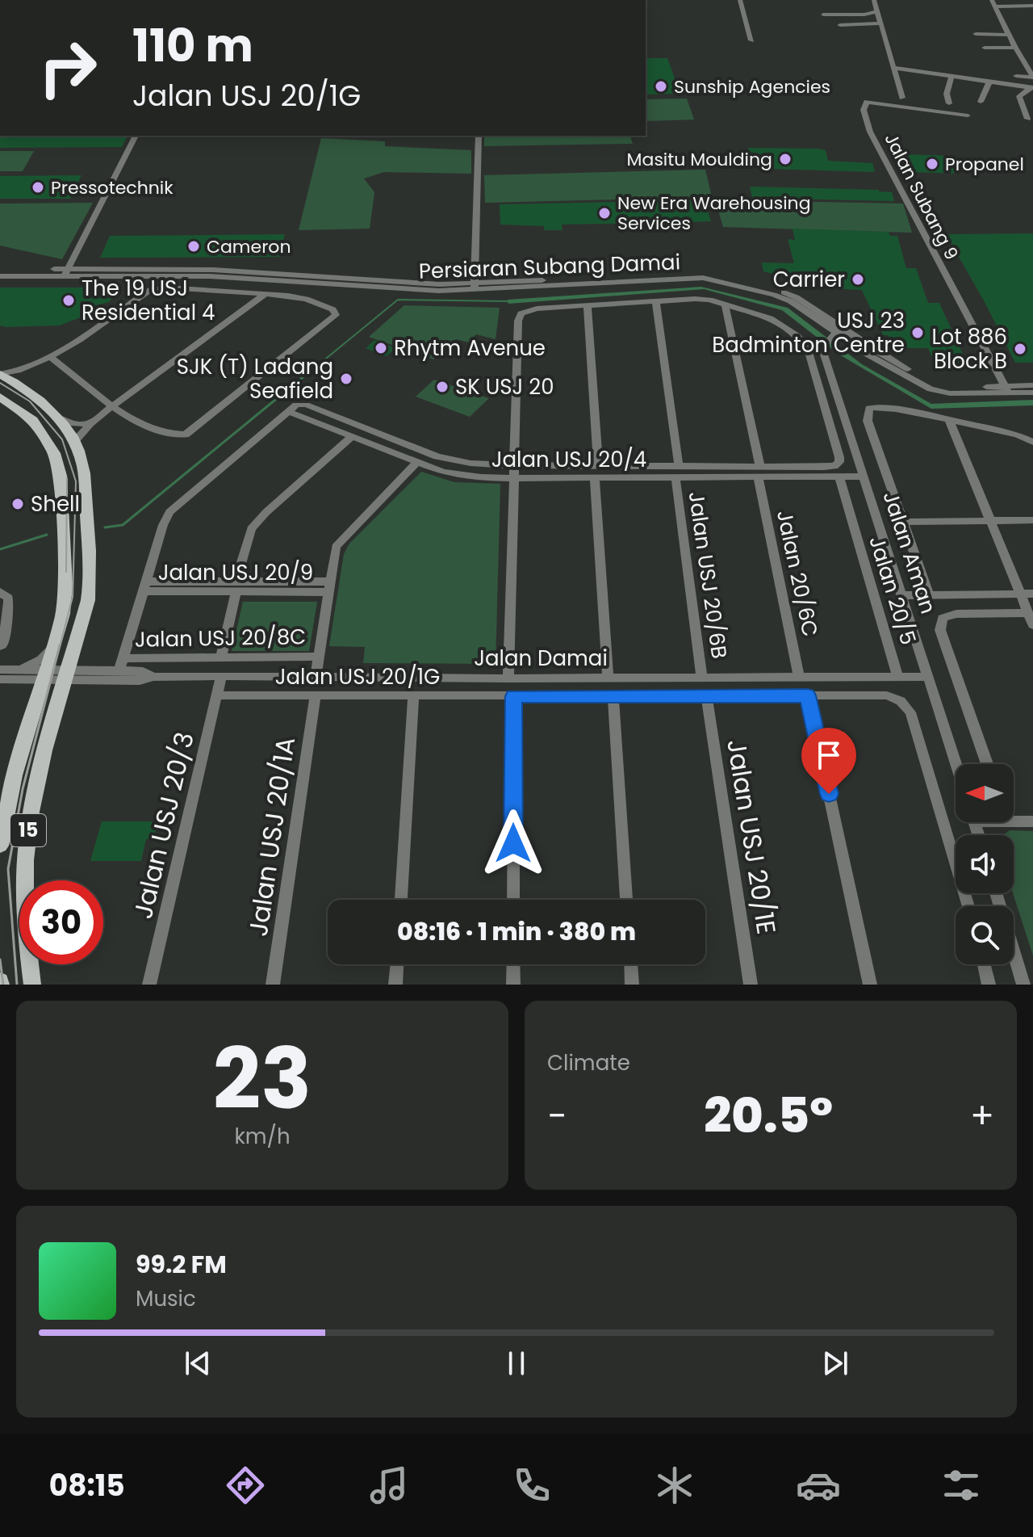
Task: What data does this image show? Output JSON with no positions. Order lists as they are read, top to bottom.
{
  "streets": {
    "main road": ["15"],
    "street": [
      "Jalan Subang 9",
      "Persiaran Subang Damai",
      "Jalan USJ 20/4",
      "Jalan Aman",
      "Jalan USJ 20/9",
      "Jalan 20/6C",
      "Jalan USJ 20/6B",
      "Jalan 20/5",
      "Jalan USJ 20/8C",
      "Jalan Damai",
      "Jalan USJ 20/1G",
      "Jalan USJ 20/3",
      "Jalan USJ 20/1A",
      "Jalan USJ 20/1E"
    ]
  },
  "crossings": [
    ["Jalan Subang 9", "Persiaran Subang Damai"],
    ["Persiaran Subang Damai", "Jalan Aman"],
    ["Jalan USJ 20/4", "Jalan Aman"],
    ["Jalan USJ 20/4", "Jalan 20/6C"],
    ["Jalan USJ 20/4", "Jalan USJ 20/6B"],
    ["Jalan USJ 20/4", "Jalan 20/5"],
    ["Jalan Aman", "Jalan Damai"],
    ["Jalan 20/6C", "Jalan Damai"],
    ["Jalan USJ 20/6B", "Jalan Damai"],
    ["Jalan 20/5", "Jalan Damai"],
    ["Jalan Damai", "Jalan USJ 20/3"],
    ["Jalan Damai", "15"],
    ["Jalan USJ 20/1G", "Jalan USJ 20/3"],
    ["Jalan USJ 20/1G", "Jalan USJ 20/1A"],
    ["Jalan USJ 20/1G", "Jalan USJ 20/1E"]
  ],
  "places": [
    "Sunship Agencies",
    "Masitu Moulding",
    "Propanel",
    "Pressotechnik",
    "New Era Warehousing Services",
    "Cameron",
    "Carrier",
    "The 19 USJ Residential 4",
    "USJ 23 Badminton Centre",
    "Rhytm Avenue",
    "Lot 886 Block B",
    "SJK (T) Ladang Seafield",
    "SK USJ 20",
    "Shell"
  ],
  "north": "left",
  "page": {
    "turn": ["110 m", "Jalan USJ 20/1G"],
    "limit": "30",
    "trip": "08:16 · 1 min · 380 m",
    "tile": [
      ["23", "km/h"],
      "Climate"
    ],
    "heat": ["−", "20.5°", "+"],
    "song": ["99.2 FM", "Music"],
    "tabs": "08:15"
  }
}
